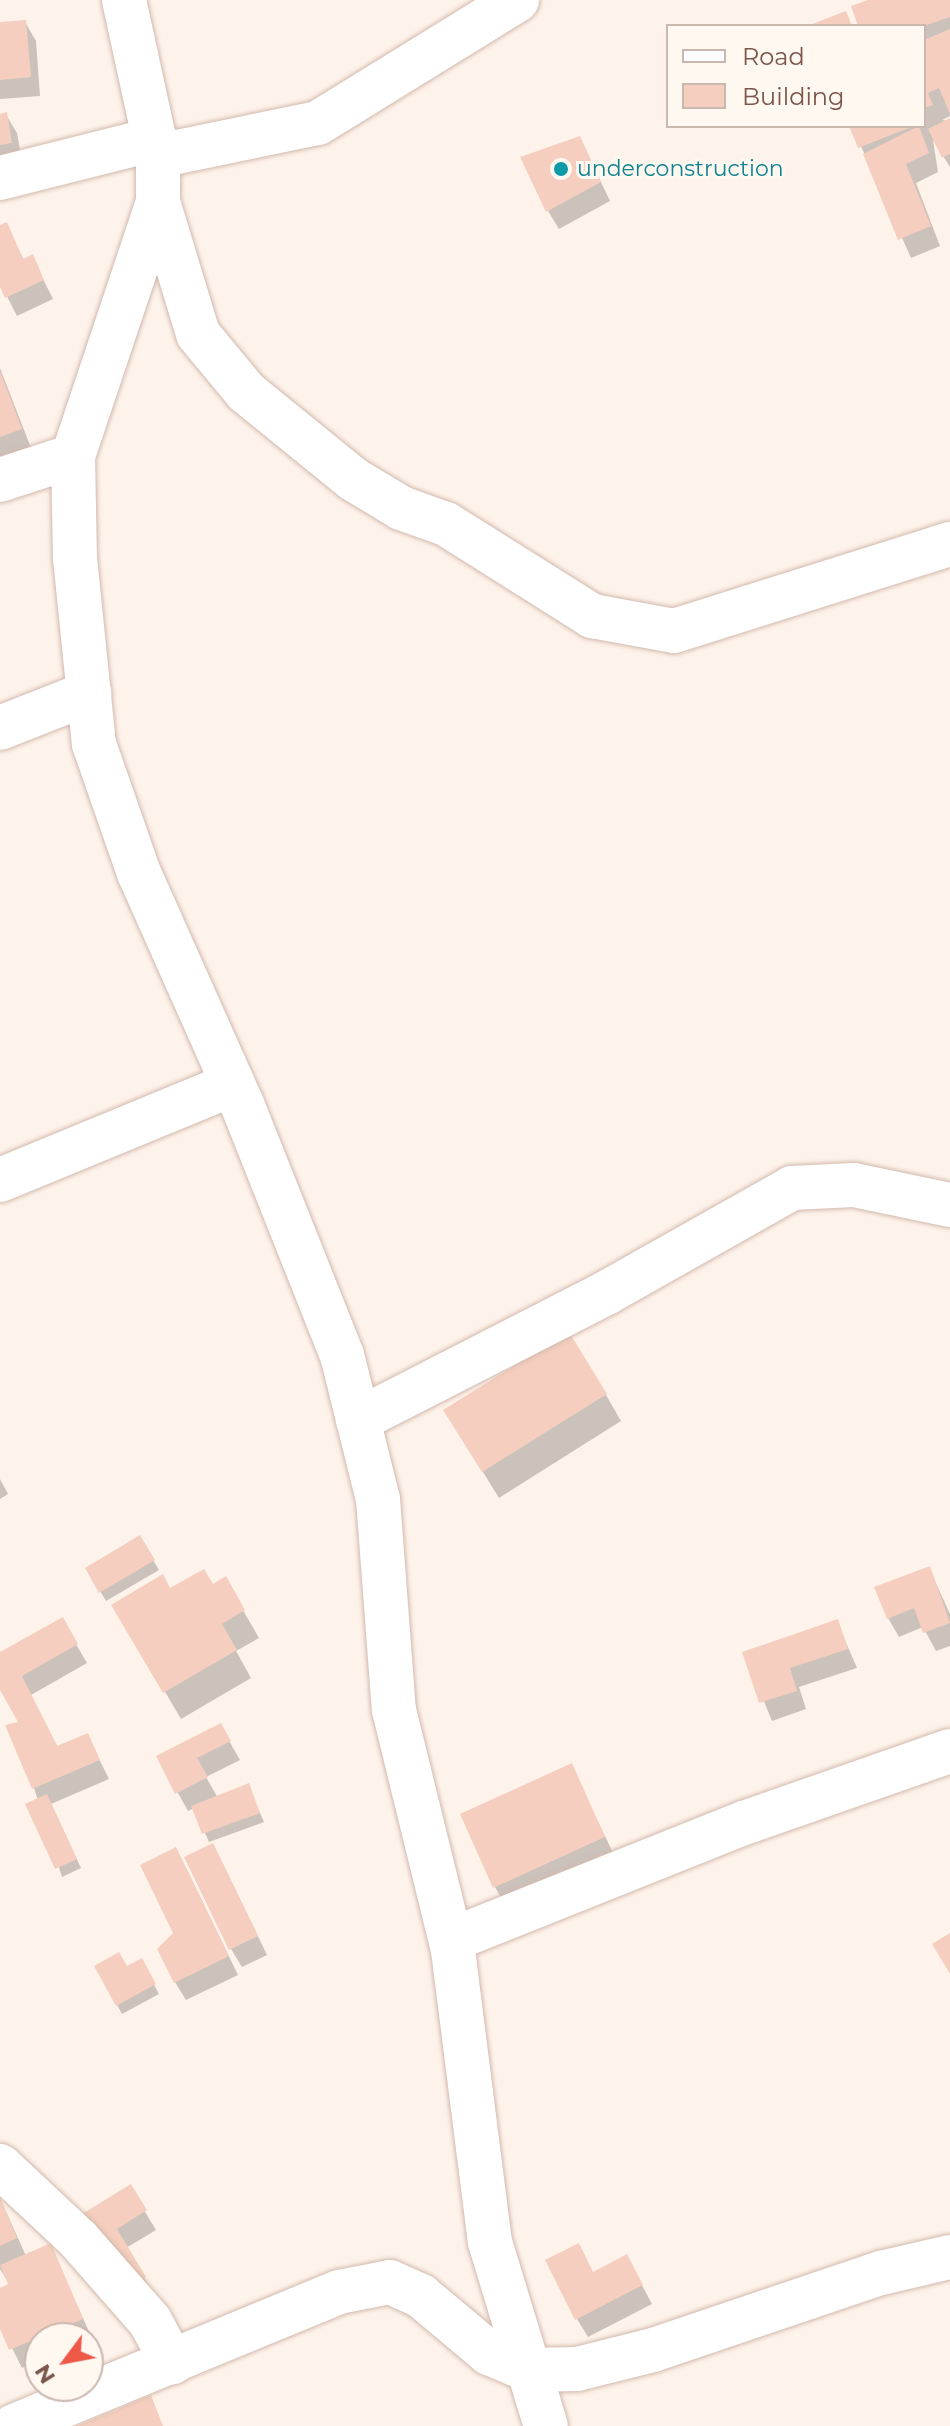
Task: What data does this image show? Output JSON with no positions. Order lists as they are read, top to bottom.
{
  "places": ["underconstruction"],
  "legend": ["Road", "Building"],
  "north": "bottom left"
}
